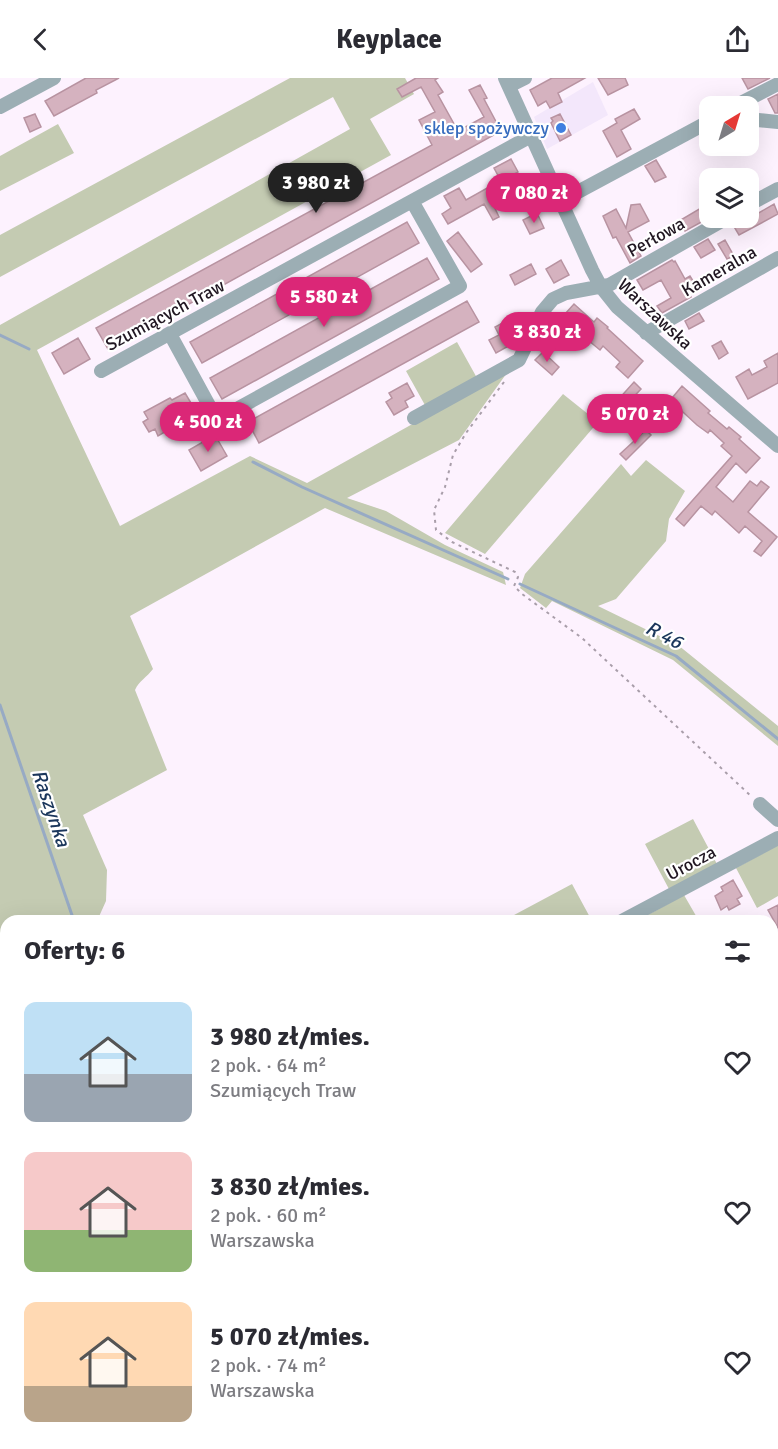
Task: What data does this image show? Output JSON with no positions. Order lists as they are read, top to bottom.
{
  "streets": {
    "street": [
      "Perłowa",
      "Kameralna",
      "Warszawska",
      "Szumiących Traw",
      "Urocza"
    ]
  },
  "crossings": [
    ["Perłowa", "Warszawska"],
    ["Kameralna", "Warszawska"],
    ["Warszawska", "Szumiących Traw"]
  ],
  "water": ["R 46", "Raszynka"],
  "places": ["sklep spożywczy"],
  "north": "top right",
  "page": {
    "header": "Keyplace",
    "price": [
      "3 980 zł",
      "7 080 zł",
      "5 580 zł",
      "3 830 zł",
      "5 070 zł",
      "4 500 zł"
    ],
    "heading": "Oferty: 6",
    "list": [
      {
        "name": "3 980 zł/mies.",
        "note": "2 pok. · 64 m² · Szumiących Traw"
      },
      {
        "name": "3 830 zł/mies.",
        "note": "2 pok. · 60 m² · Warszawska"
      },
      {
        "name": "5 070 zł/mies.",
        "note": "2 pok. · 74 m² · Warszawska"
      }
    ]
  }
}
